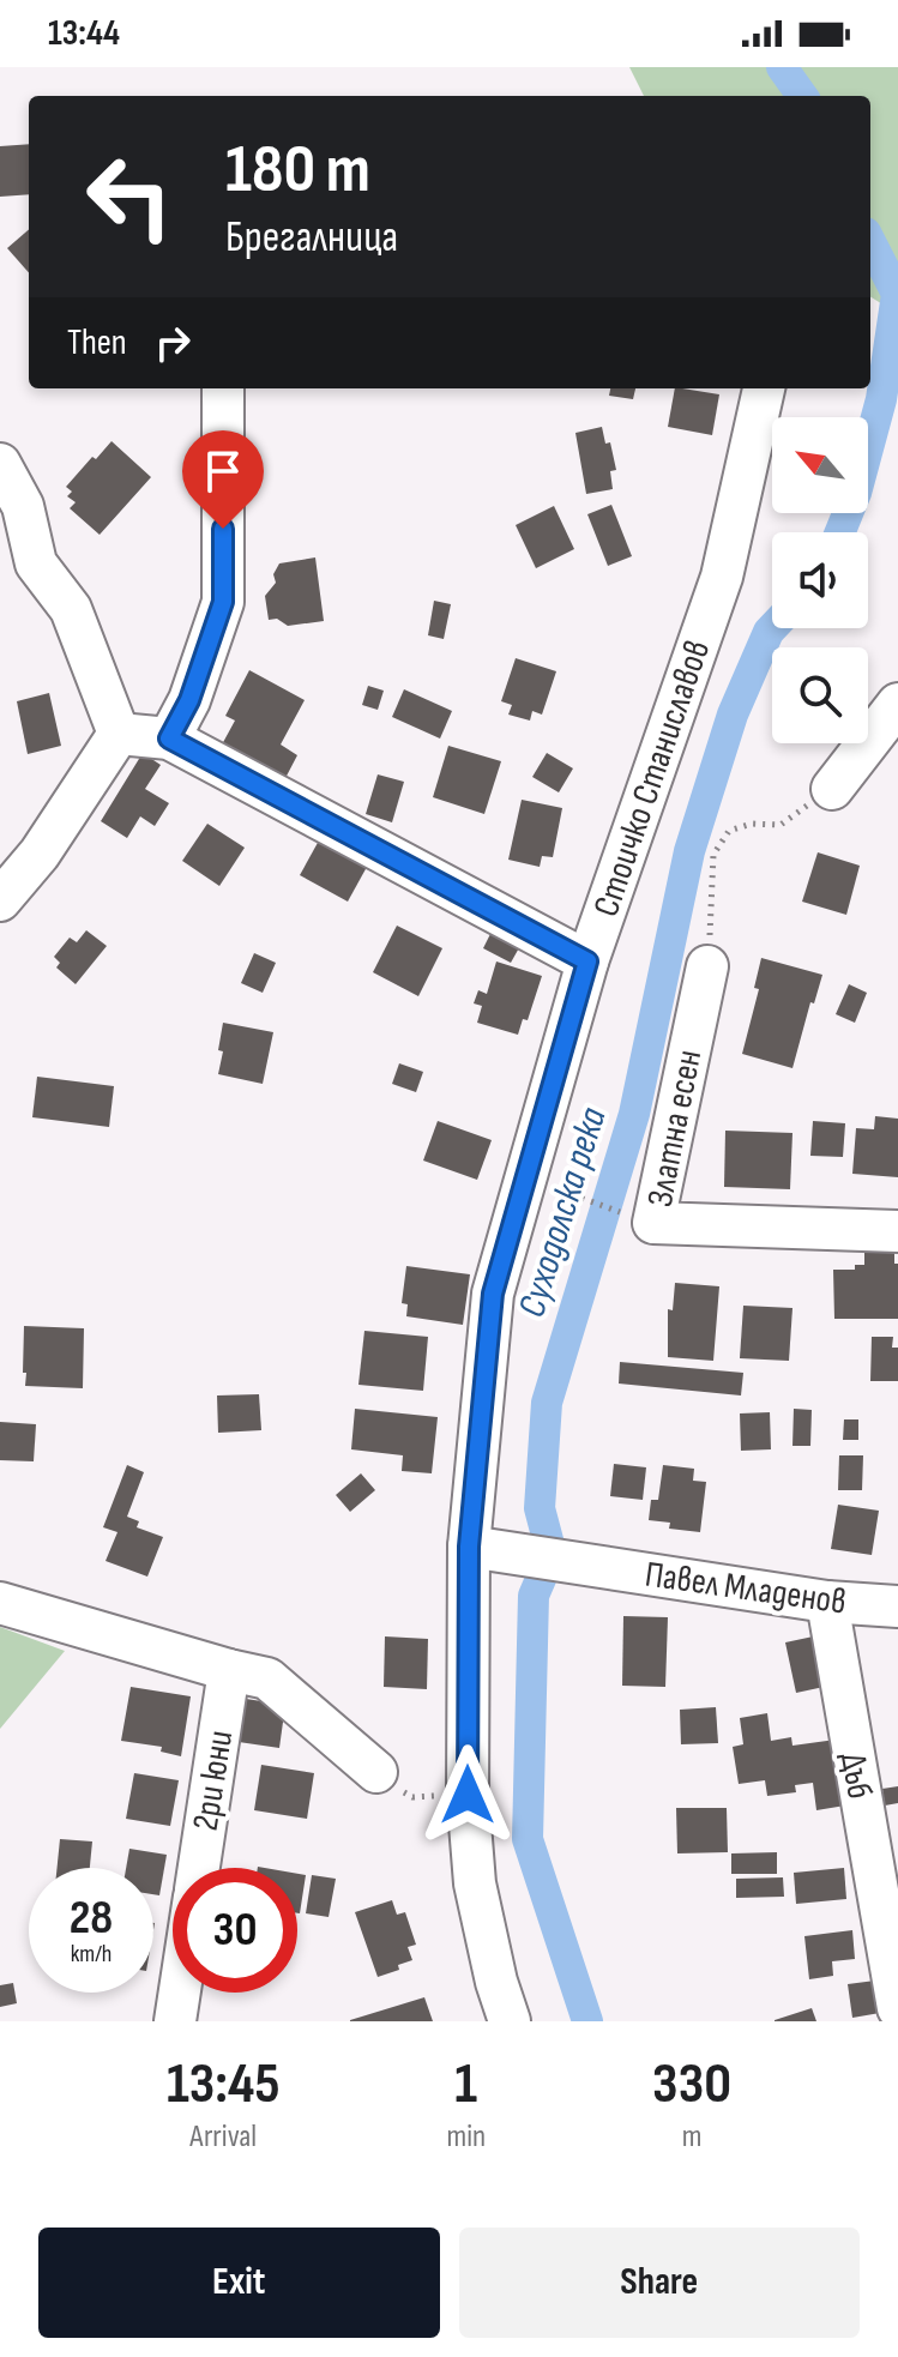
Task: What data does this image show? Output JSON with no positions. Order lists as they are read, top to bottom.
{
  "streets": {
    "street": [
      "Стоичко Станиславов",
      "Златна есен",
      "Павел Младенов",
      "Дъб",
      "2ри юни"
    ]
  },
  "crossings": [
    ["Стоичко Станиславов", "Павел Младенов"],
    ["Павел Младенов", "Дъб"]
  ],
  "water": ["Суходолска река"],
  "north": "top left",
  "page": {
    "status": "13:44",
    "turn": ["180 m", "Брегалница"],
    "then": "Then",
    "speed": "28 km/h",
    "limit": "30",
    "eta": [
      "13:45",
      "Arrival",
      "1",
      "min",
      "330",
      "m"
    ],
    "buttons": ["Exit", "Share"]
  }
}
